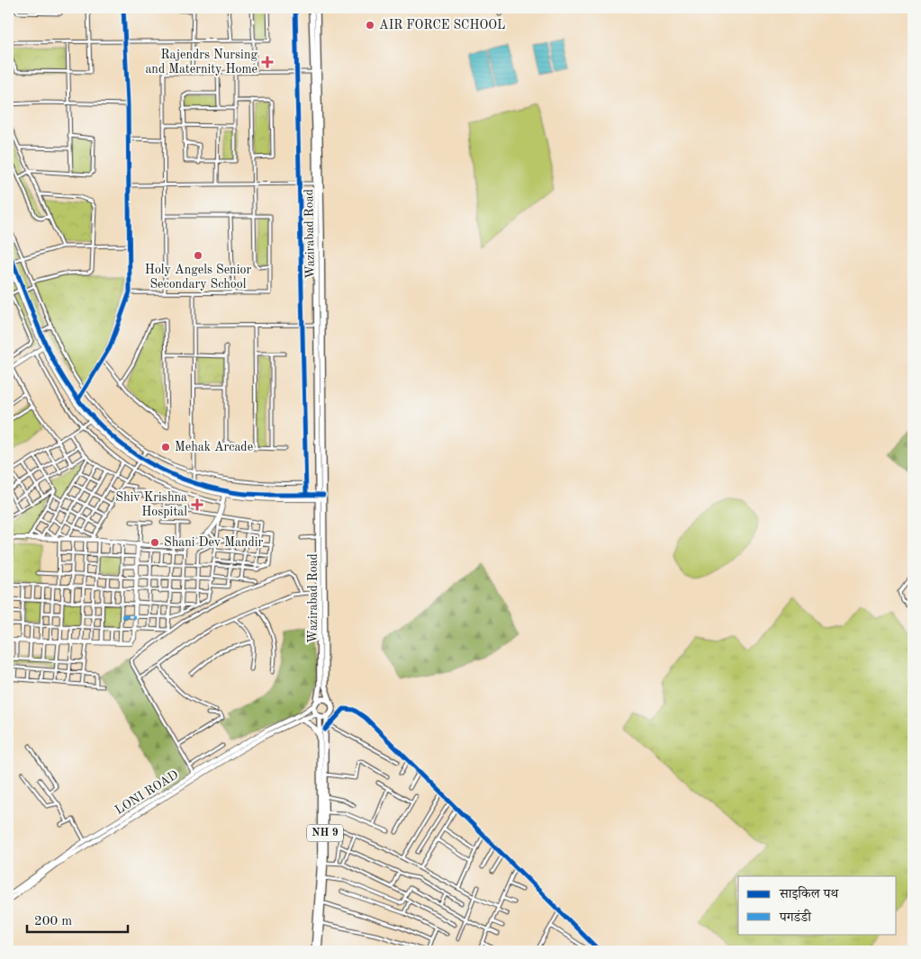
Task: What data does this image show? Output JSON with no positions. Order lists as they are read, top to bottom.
{
  "streets": {
    "highway": ["Wazirabad Road", "NH 9"],
    "street": ["LONI ROAD"]
  },
  "crossings": [
    ["Wazirabad Road", "NH 9"]
  ],
  "places": {
    "other": [
      "AIR FORCE SCHOOL",
      "Holy Angels Senior Secondary School",
      "Mehak Arcade",
      "Shani Dev Mandir"
    ],
    "health": ["Rajendrs Nursing and Maternity Home", "Shiv Krishna Hospital"]
  },
  "legend": ["साइकिल पथ", "पगडंडी"],
  "scale_bar": "200 m"
}
